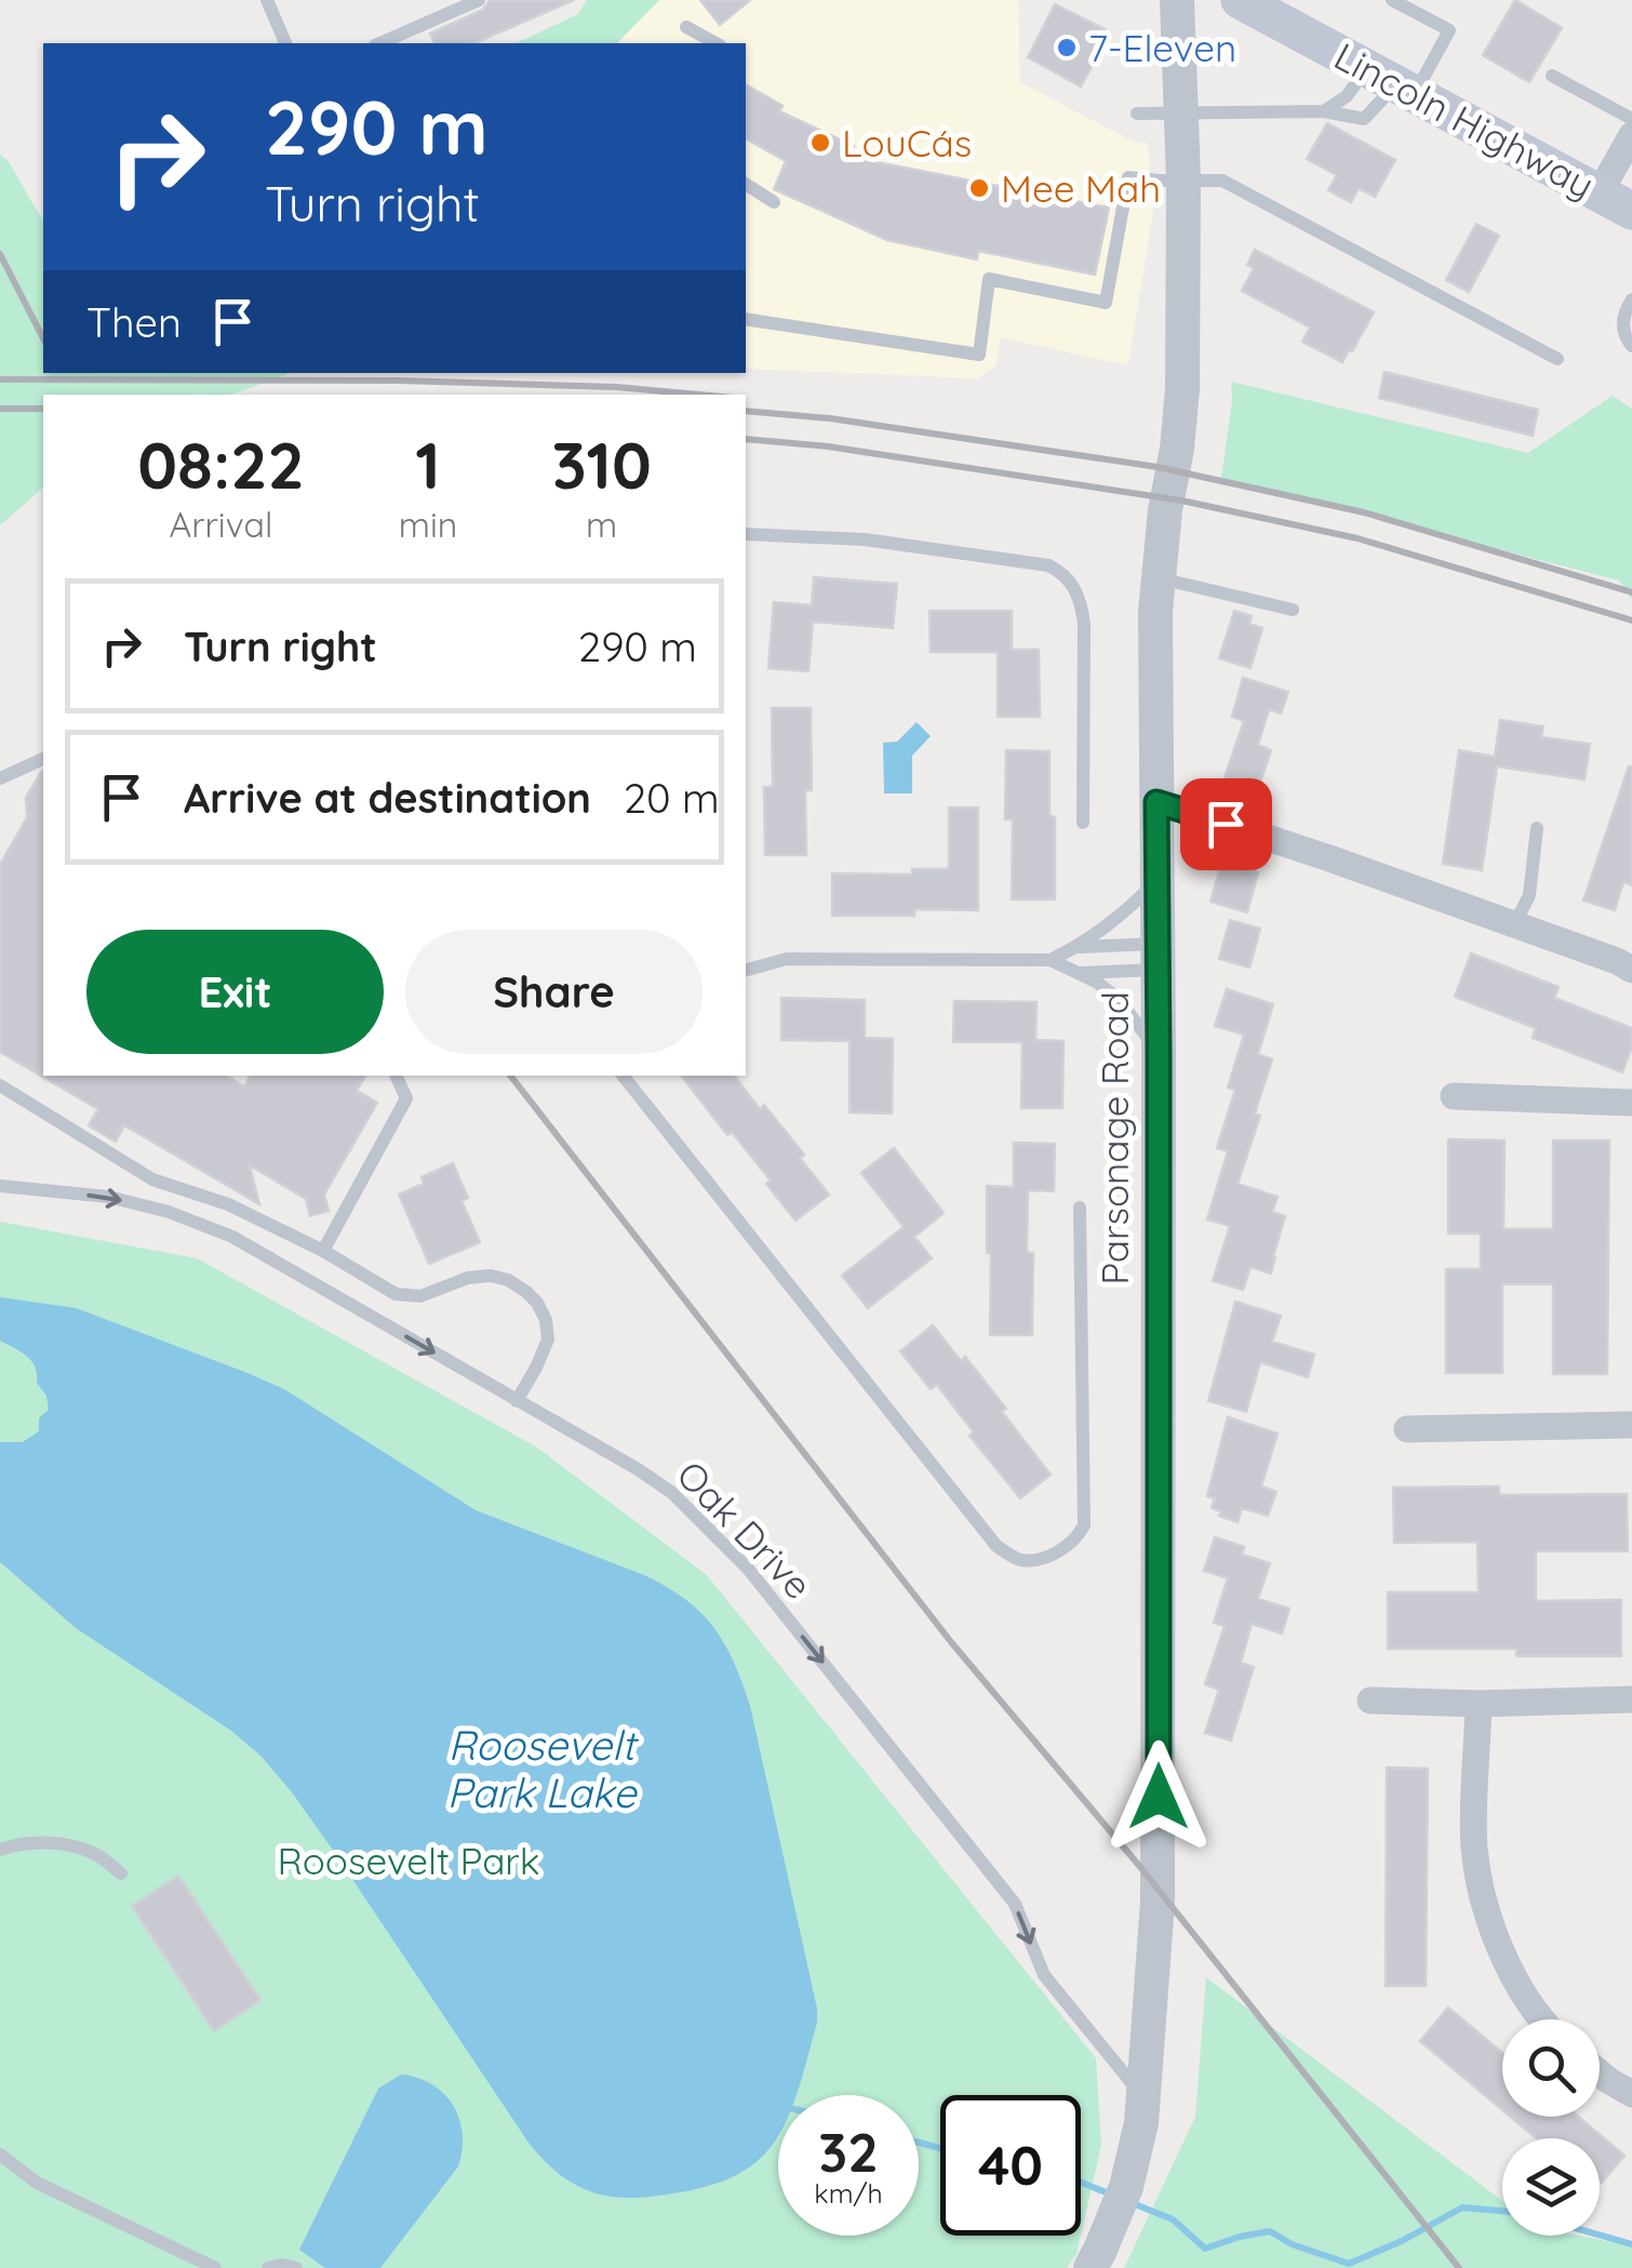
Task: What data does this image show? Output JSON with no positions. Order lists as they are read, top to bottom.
{
  "streets": {
    "main road": ["Lincoln Highway"],
    "street": ["Parsonage Road"],
    "lane": ["Oak Drive"]
  },
  "crossings": [
    ["Parsonage Road", "Oak Drive"]
  ],
  "one_way": ["Oak Drive"],
  "water": ["Roosevelt Park Lake"],
  "parks": ["Roosevelt Park"],
  "places": ["7-Eleven", "LouCás", "Mee Mah"],
  "page": {
    "turn": ["290 m", "Turn right"],
    "then": "Then",
    "eta": [
      "08:22",
      "Arrival",
      "1",
      "min",
      "310",
      "m"
    ],
    "list": [
      {
        "name": "Turn right",
        "value": "290 m"
      },
      {
        "name": "Arrive at destination",
        "value": "20 m"
      }
    ],
    "buttons": ["Exit", "Share"],
    "speed": "32 km/h",
    "limit": "40"
  }
}
